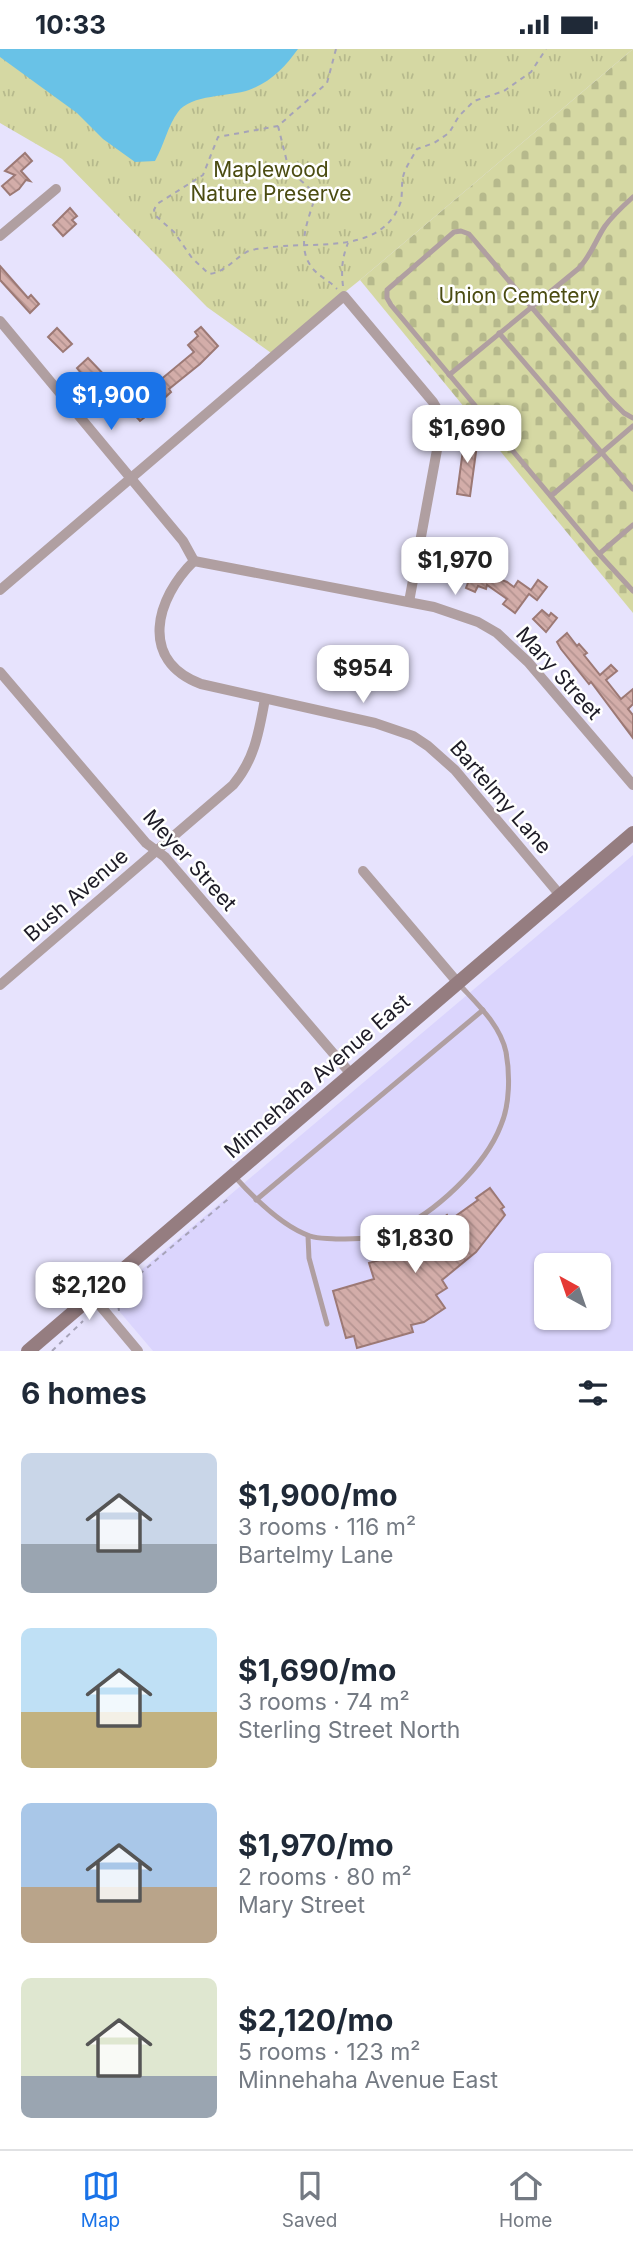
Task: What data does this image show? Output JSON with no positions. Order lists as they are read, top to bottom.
{
  "streets": {
    "main road": ["Minnehaha Avenue East"],
    "street": [
      "Mary Street",
      "Bartelmy Lane",
      "Meyer Street",
      "Bush Avenue"
    ]
  },
  "crossings": [
    ["Mary Street", "Bartelmy Lane"],
    ["Bartelmy Lane", "Bush Avenue"],
    ["Bartelmy Lane", "Minnehaha Avenue East"],
    ["Meyer Street", "Bush Avenue"],
    ["Meyer Street", "Minnehaha Avenue East"]
  ],
  "parks": ["Maplewood Nature Preserve", "Union Cemetery"],
  "north": "top left",
  "page": {
    "status": "10:33",
    "price": [
      "$1,900",
      "$1,690",
      "$1,970",
      "$954",
      "$1,830",
      "$2,120"
    ],
    "heading": "6 homes",
    "list": [
      {
        "name": "$1,900/mo",
        "note": "3 rooms · 116 m² · Bartelmy Lane"
      },
      {
        "name": "$1,690/mo",
        "note": "3 rooms · 74 m² · Sterling Street North"
      },
      {
        "name": "$1,970/mo",
        "note": "2 rooms · 80 m² · Mary Street"
      },
      {
        "name": "$2,120/mo",
        "note": "5 rooms · 123 m² · Minnehaha Avenue East"
      }
    ],
    "tabs": ["Map", "Saved", "Home"]
  }
}
